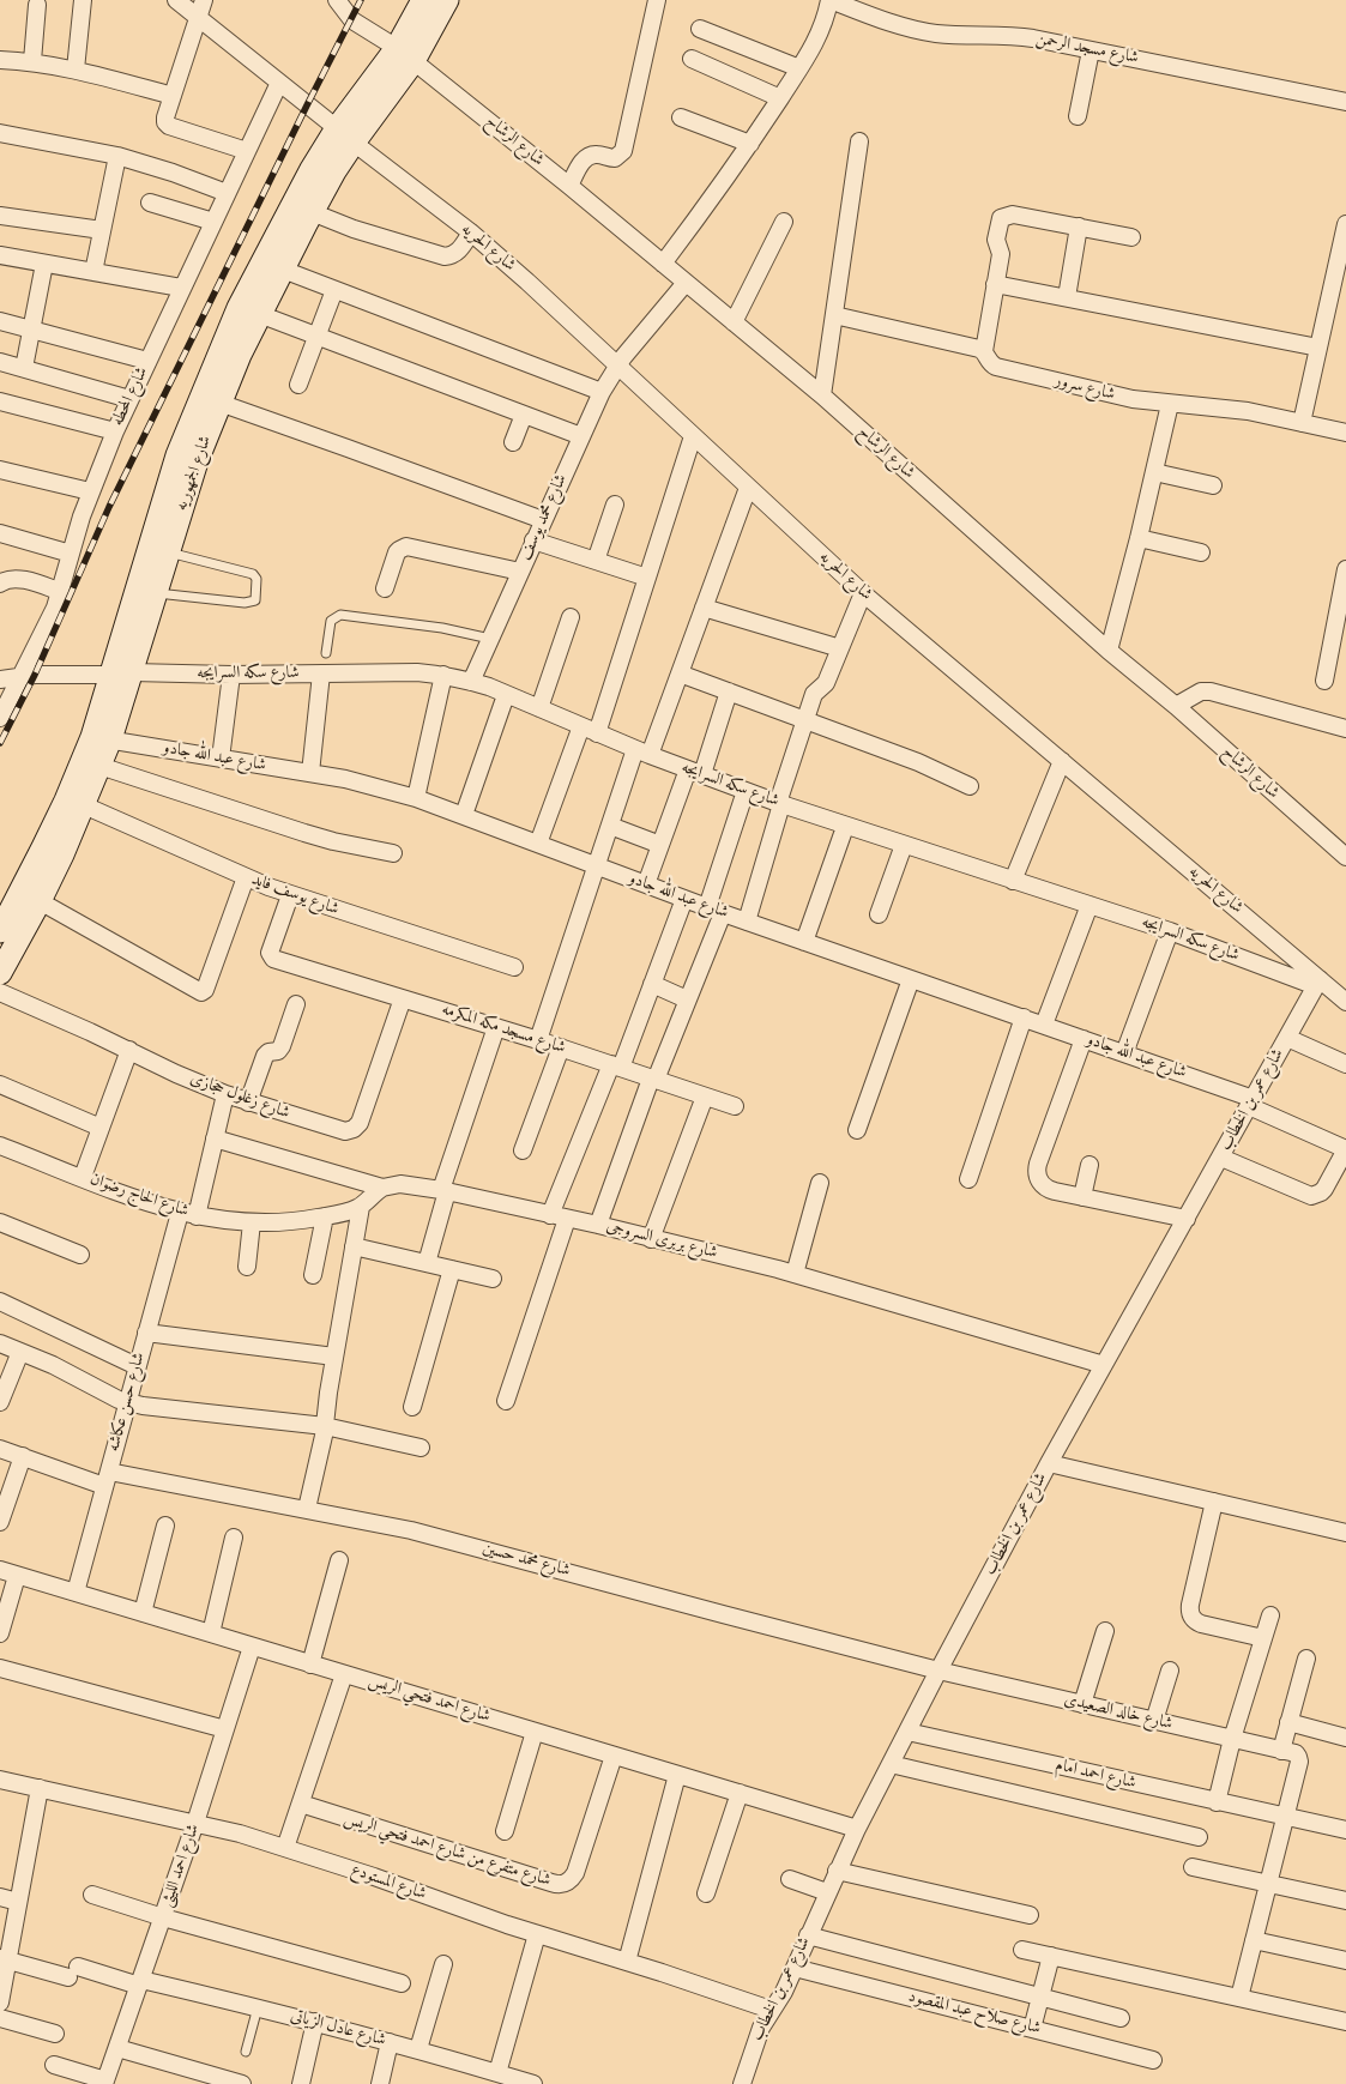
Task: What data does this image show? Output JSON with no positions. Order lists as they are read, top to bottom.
{
  "streets": {
    "main road": ["شارع الجمهوريه"],
    "street": [
      "شارع مسجد الرحمن",
      "شارع الرشاح",
      "شارع الحريه",
      "شارع سرور",
      "شارع المحطه",
      "شارع محمد يوسف",
      "شارع سكه السرايجه",
      "شارع عبد الله جادو",
      "شارع يوسف فايد",
      "شارع مسجد مكه المكرمه",
      "شارع زغلول حجازى",
      "شارع عمر بن الخطاب",
      "شارع الحاج رضوان",
      "شارع بربرى السروجى",
      "شارع حسن عكاشه",
      "شارع محمد حسين",
      "شارع احمد فتحي الريس",
      "شارع خالد الصعيدى",
      "شارع احمد امام",
      "شارع متفرع من شارع احمد فتحي الريس",
      "شارع احمد الليثى",
      "شارع المستودع",
      "شارع صلاح عبد المقصود",
      "شارع عادل الزياتى"
    ]
  },
  "crossings": [
    ["شارع الرشاح", "شارع الجمهوريه"],
    ["شارع الرشاح", "شارع محمد يوسف"],
    ["شارع الحريه", "شارع المحطه"],
    ["شارع الحريه", "شارع الجمهوريه"],
    ["شارع الحريه", "شارع محمد يوسف"],
    ["شارع الحريه", "شارع سكه السرايجه"],
    ["شارع الحريه", "شارع عمر بن الخطاب"],
    ["شارع المحطه", "شارع سكه السرايجه"],
    ["شارع الجمهوريه", "شارع سكه السرايجه"],
    ["شارع الجمهوريه", "شارع عبد الله جادو"],
    ["شارع الجمهوريه", "شارع يوسف فايد"],
    ["شارع محمد يوسف", "شارع سكه السرايجه"],
    ["شارع سكه السرايجه", "شارع عمر بن الخطاب"],
    ["شارع عبد الله جادو", "شارع عمر بن الخطاب"],
    ["شارع يوسف فايد", "شارع مسجد مكه المكرمه"],
    ["شارع مسجد مكه المكرمه", "شارع زغلول حجازى"],
    ["شارع عمر بن الخطاب", "شارع بربرى السروجى"],
    ["شارع عمر بن الخطاب", "شارع محمد حسين"],
    ["شارع عمر بن الخطاب", "شارع احمد فتحي الريس"],
    ["شارع عمر بن الخطاب", "شارع خالد الصعيدى"],
    ["شارع عمر بن الخطاب", "شارع احمد امام"],
    ["شارع عمر بن الخطاب", "شارع المستودع"],
    ["شارع عمر بن الخطاب", "شارع صلاح عبد المقصود"],
    ["شارع الحاج رضوان", "شارع بربرى السروجى"],
    ["شارع الحاج رضوان", "شارع حسن عكاشه"],
    ["شارع حسن عكاشه", "شارع محمد حسين"],
    ["شارع حسن عكاشه", "شارع احمد فتحي الريس"],
    ["شارع محمد حسين", "شارع خالد الصعيدى"],
    ["شارع احمد فتحي الريس", "شارع متفرع من شارع احمد فتحي الريس"],
    ["شارع احمد فتحي الريس", "شارع احمد الليثى"],
    ["شارع خالد الصعيدى", "شارع احمد امام"],
    ["شارع احمد الليثى", "شارع المستودع"],
    ["شارع احمد الليثى", "شارع عادل الزياتى"]
  ]
}
